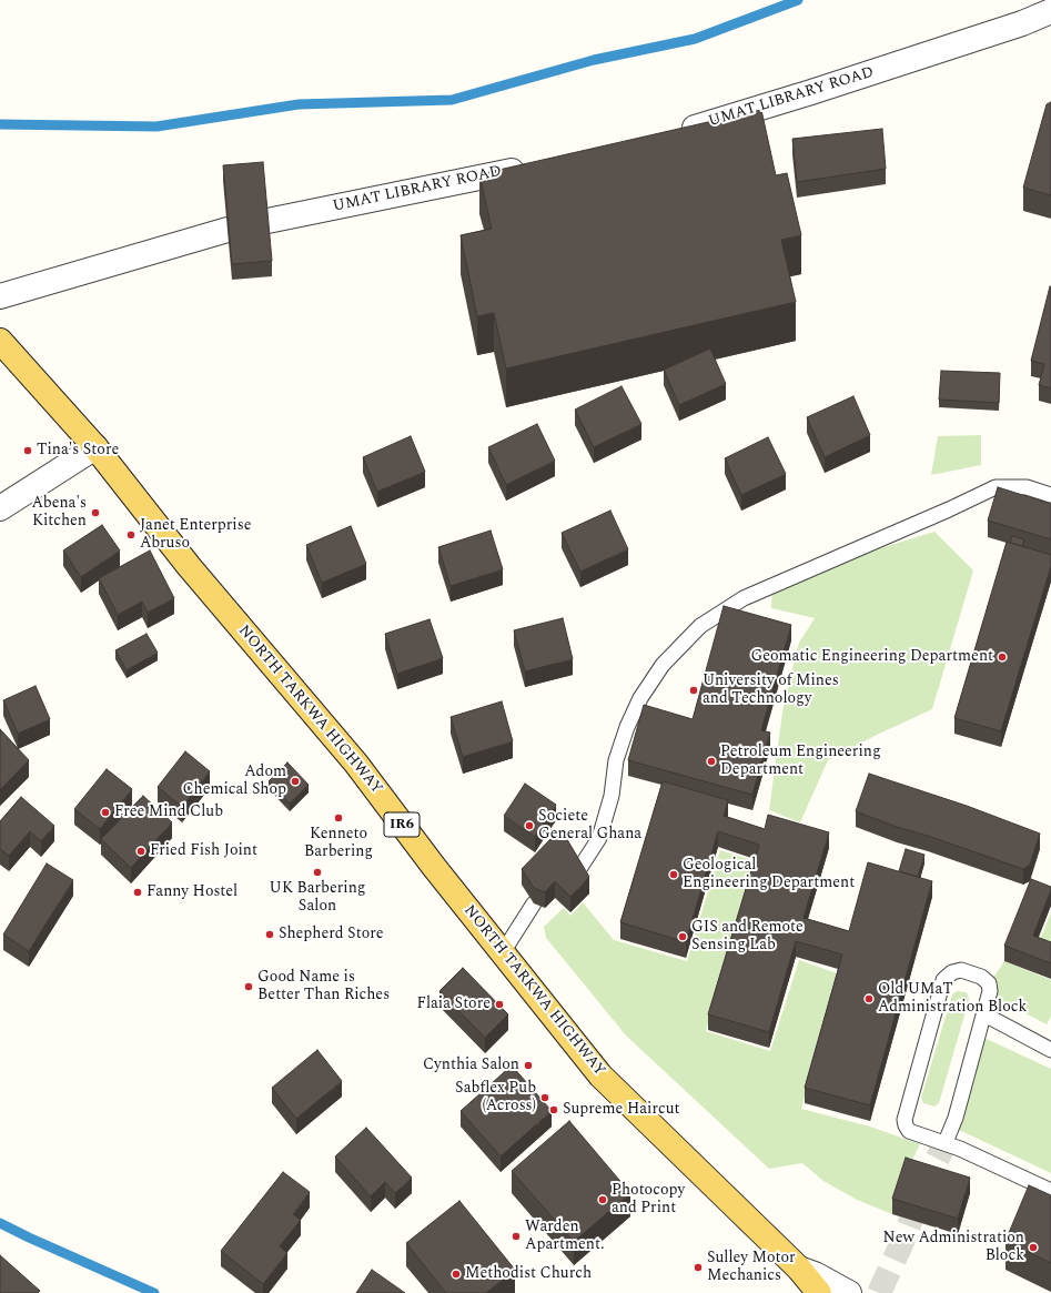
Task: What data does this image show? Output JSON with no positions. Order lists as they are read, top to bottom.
{
  "streets": {
    "main road": ["NORTH TARKWA HIGHWAY", "IR6"],
    "street": ["UMAT LIBRARY ROAD"]
  },
  "places": [
    "Tina's Store",
    "Abena's Kitchen",
    "Janet Enterprise Abruso",
    "Geomatic Engineering Department",
    "University of Mines and Technology",
    "Petroleum Engineering Department",
    "Adom Chemical Shop",
    "Free Mind Club",
    "Kenneto Barbering",
    "Societe General Ghana",
    "Fried Fish Joint",
    "UK Barbering Salon",
    "Geological Engineering Department",
    "Fanny Hostel",
    "Shepherd Store",
    "GIS and Remote Sensing Lab",
    "Good Name is Better Than Riches",
    "Old UMaT Administration Block",
    "Flaia Store",
    "Cynthia Salon",
    "Sabflex Pub (Across)",
    "Supreme Haircut",
    "Photocopy and Print",
    "Warden Apartment.",
    "New Administration Block",
    "Sulley Motor Mechanics",
    "Methodist Church"
  ]
}
